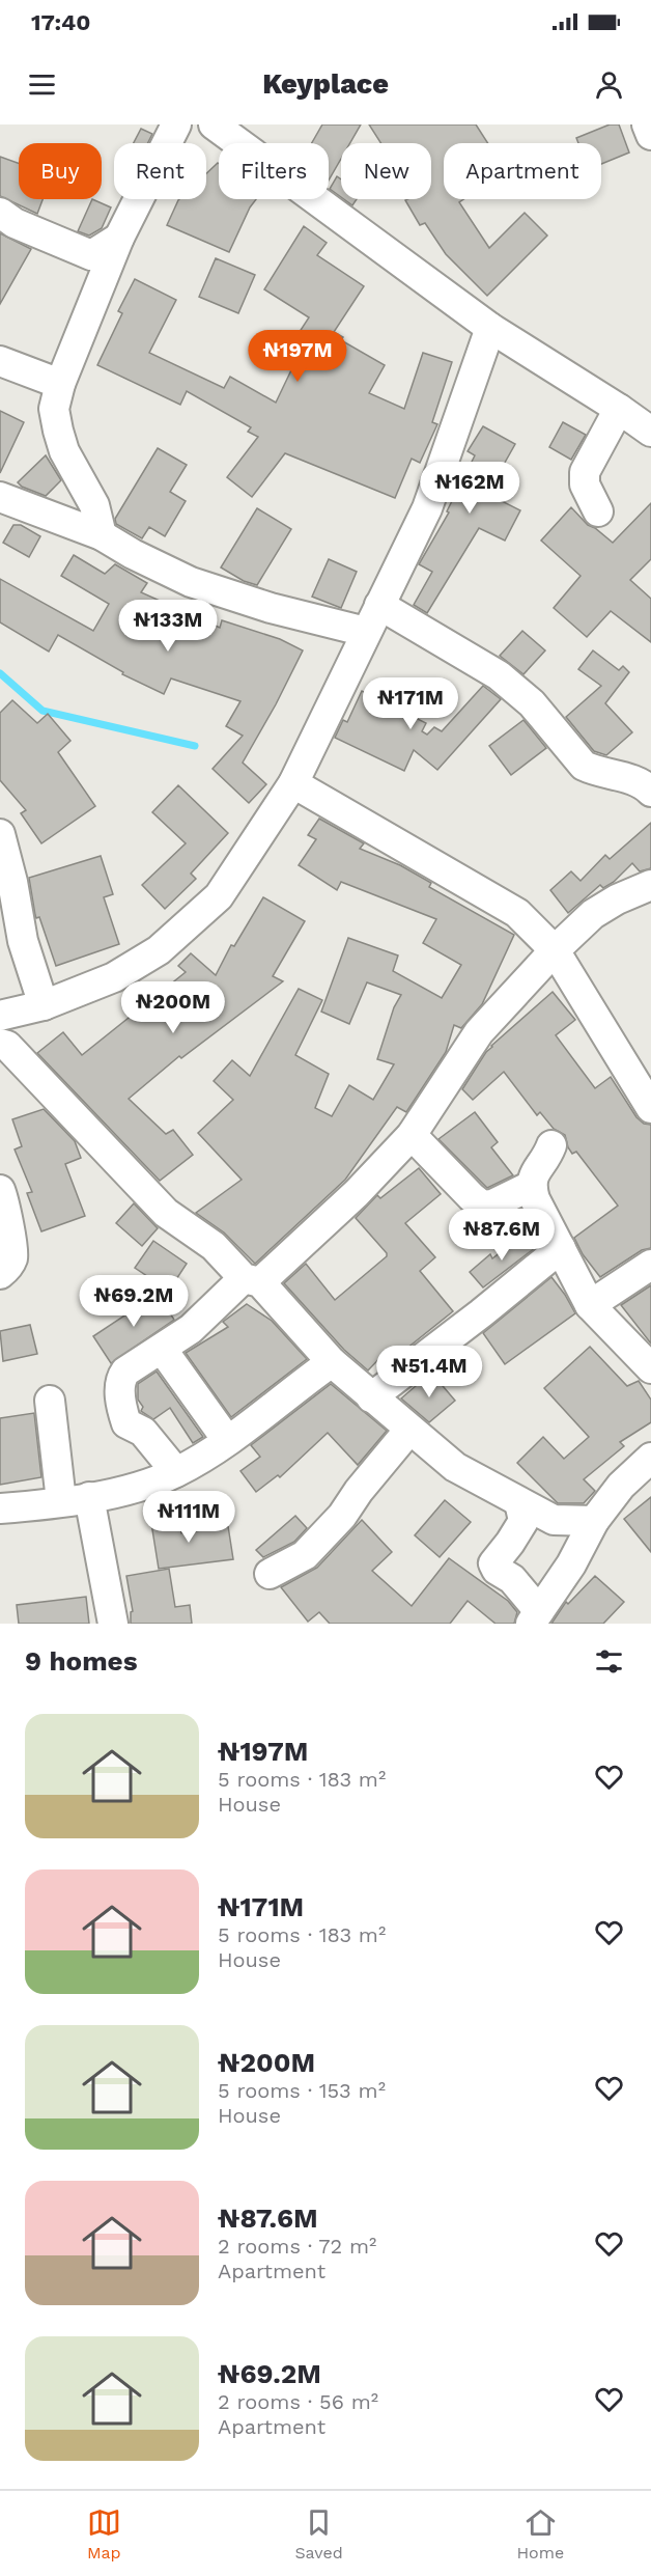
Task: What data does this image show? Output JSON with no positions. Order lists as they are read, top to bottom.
{
  "page": {
    "status": "17:40",
    "header": "Keyplace",
    "chip": [
      "Buy",
      "Rent",
      "Filters",
      "New",
      "Apartment"
    ],
    "price": [
      "₦197M",
      "₦162M",
      "₦133M",
      "₦171M",
      "₦200M",
      "₦87.6M",
      "₦69.2M",
      "₦51.4M",
      "₦111M"
    ],
    "heading": "9 homes",
    "list": [
      {
        "name": "₦197M",
        "note": "5 rooms · 183 m² · House"
      },
      {
        "name": "₦171M",
        "note": "5 rooms · 183 m² · House"
      },
      {
        "name": "₦200M",
        "note": "5 rooms · 153 m² · House"
      },
      {
        "name": "₦87.6M",
        "note": "2 rooms · 72 m² · Apartment"
      },
      {
        "name": "₦69.2M",
        "note": "2 rooms · 56 m² · Apartment"
      }
    ],
    "tabs": ["Map", "Saved", "Home"]
  }
}
